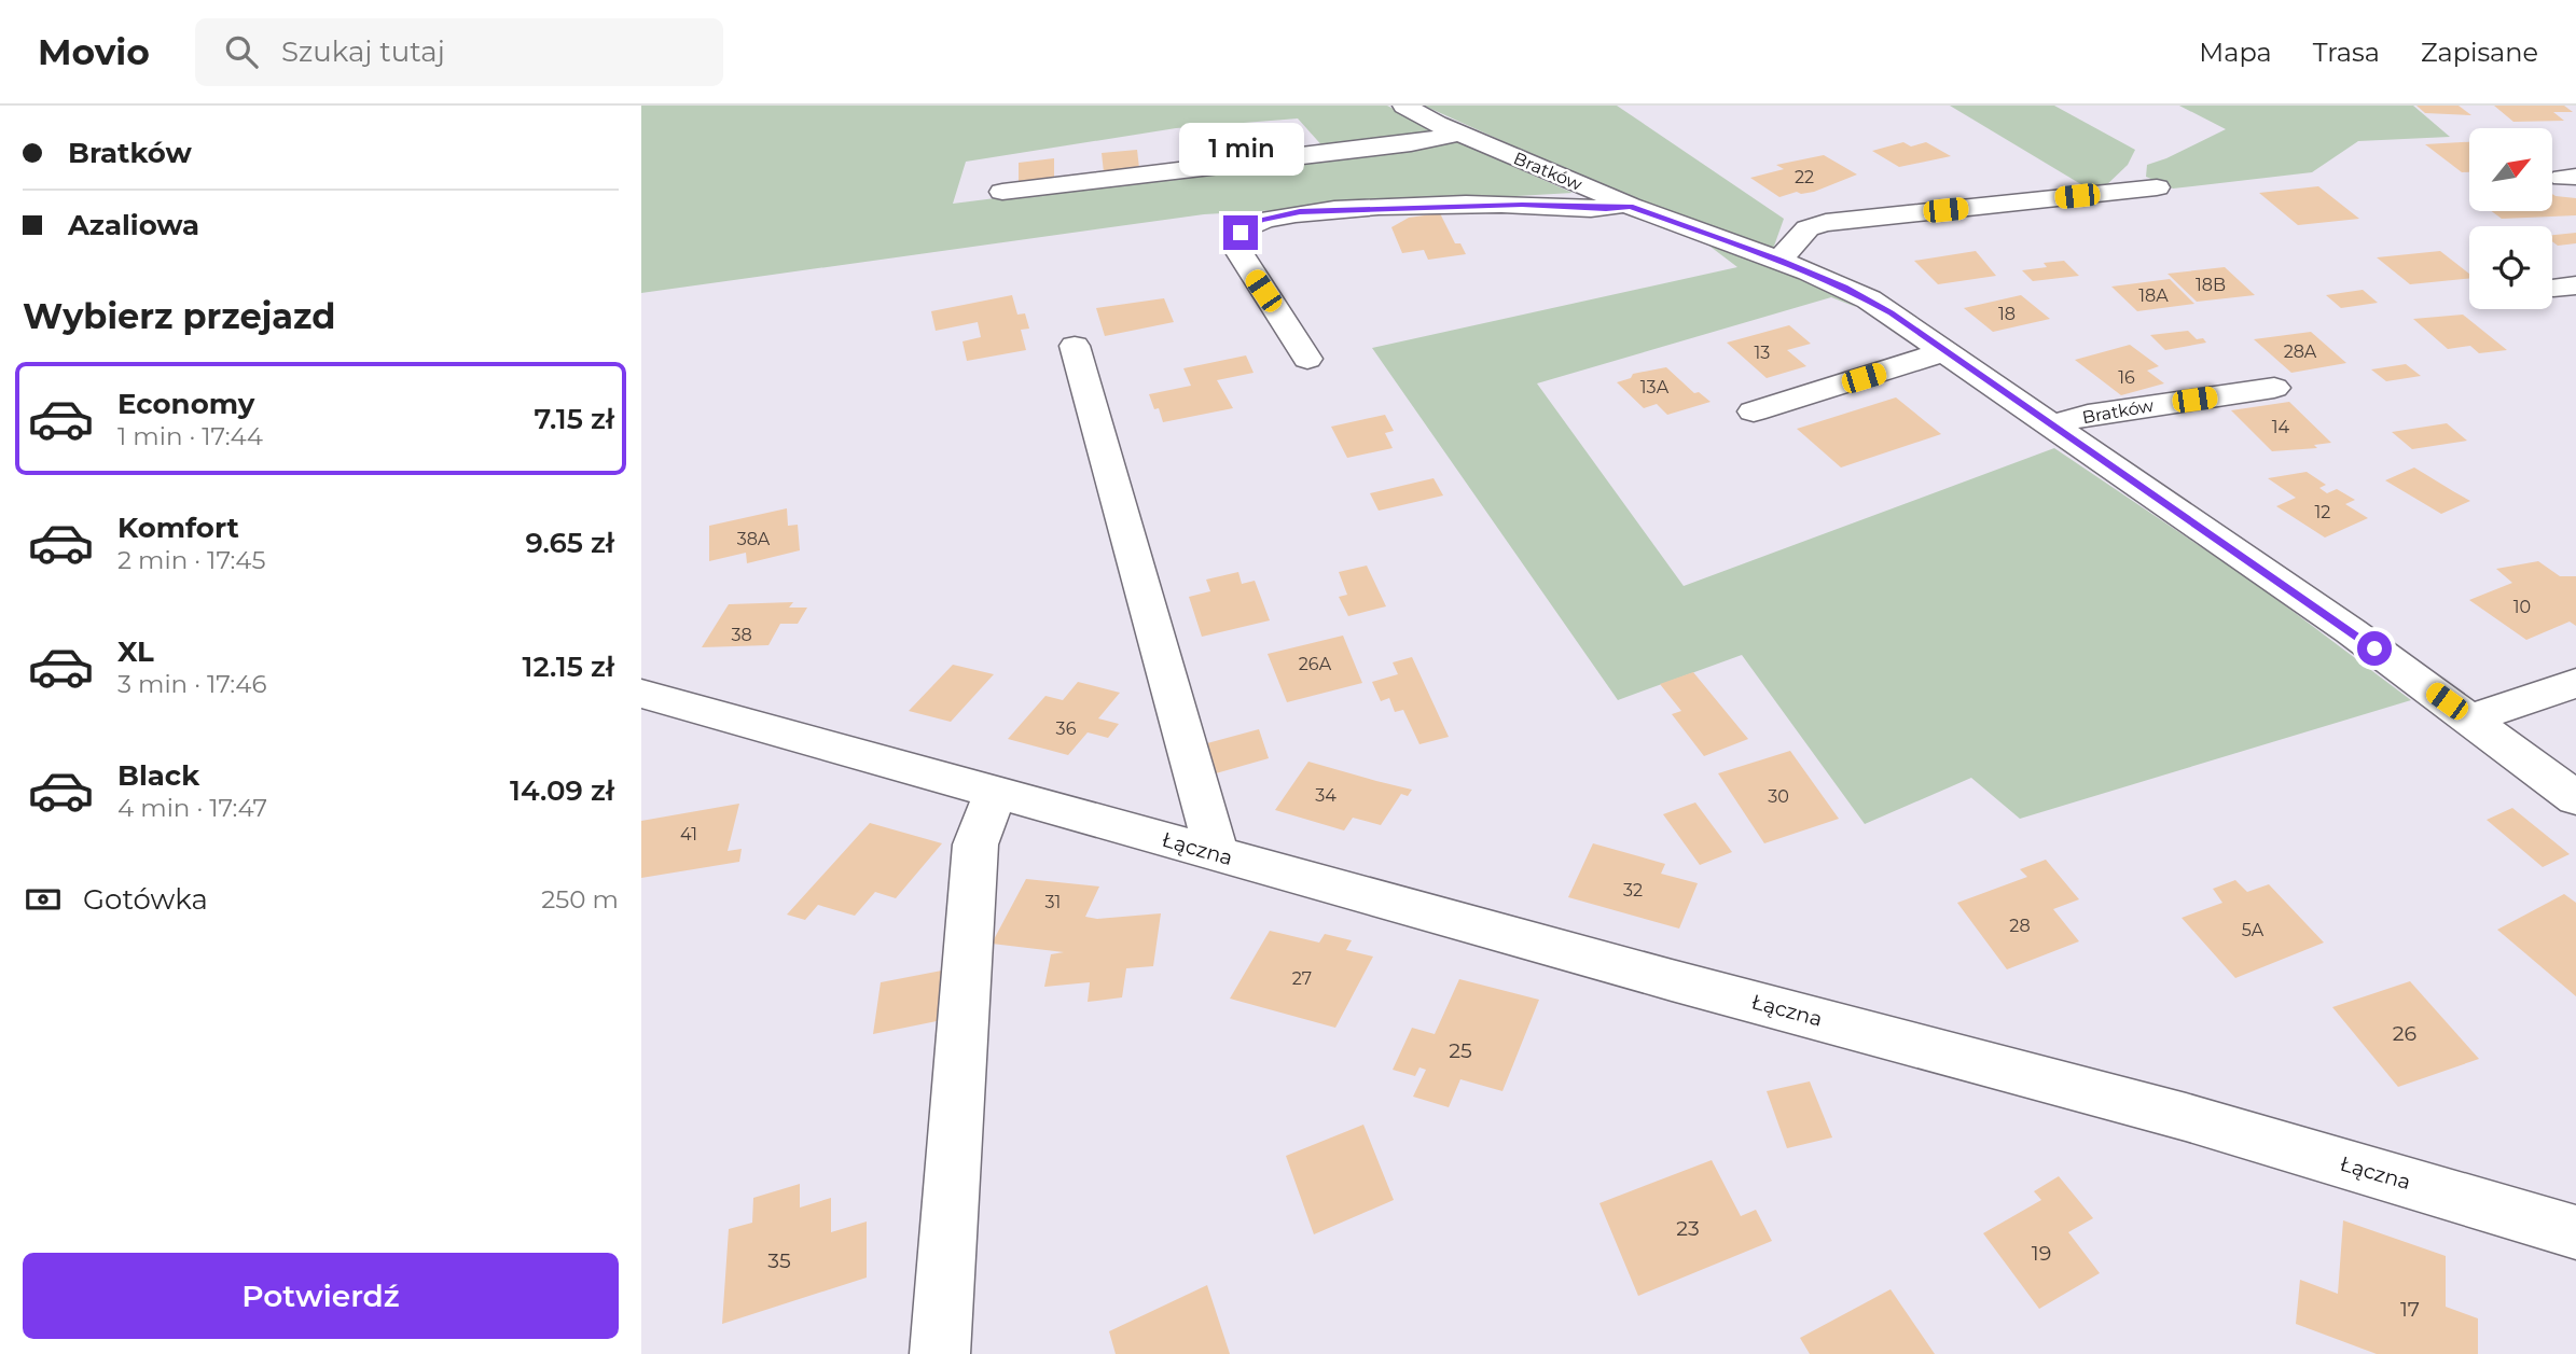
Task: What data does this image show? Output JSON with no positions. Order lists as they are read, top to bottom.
{
  "streets": {
    "street": ["Bratków", "Łączna"]
  },
  "house_numbers": [
    "22",
    "18B",
    "18A",
    "18",
    "28A",
    "13",
    "16",
    "13A",
    "14",
    "12",
    "38A",
    "10",
    "38",
    "26A",
    "36",
    "34",
    "30",
    "41",
    "32",
    "31",
    "28",
    "5A",
    "27",
    "26",
    "25",
    "23",
    "19",
    "35",
    "17"
  ],
  "north": "top right",
  "page": {
    "header": "Movio",
    "search": "Szukaj tutaj",
    "nav": ["Mapa", "Trasa", "Zapisane"],
    "banner": ["Bratków", "Azaliowa"],
    "bubble": "1 min",
    "heading": "Wybierz przejazd",
    "list": [
      {
        "name": "Economy",
        "note": "1 min · 17:44",
        "value": "7.15 zł"
      },
      {
        "name": "Komfort",
        "note": "2 min · 17:45",
        "value": "9.65 zł"
      },
      {
        "name": "XL",
        "note": "3 min · 17:46",
        "value": "12.15 zł"
      },
      {
        "name": "Black",
        "note": "4 min · 17:47",
        "value": "14.09 zł"
      }
    ],
    "pay": ["Gotówka", "250 m"],
    "buttons": "Potwierdź"
  }
}
